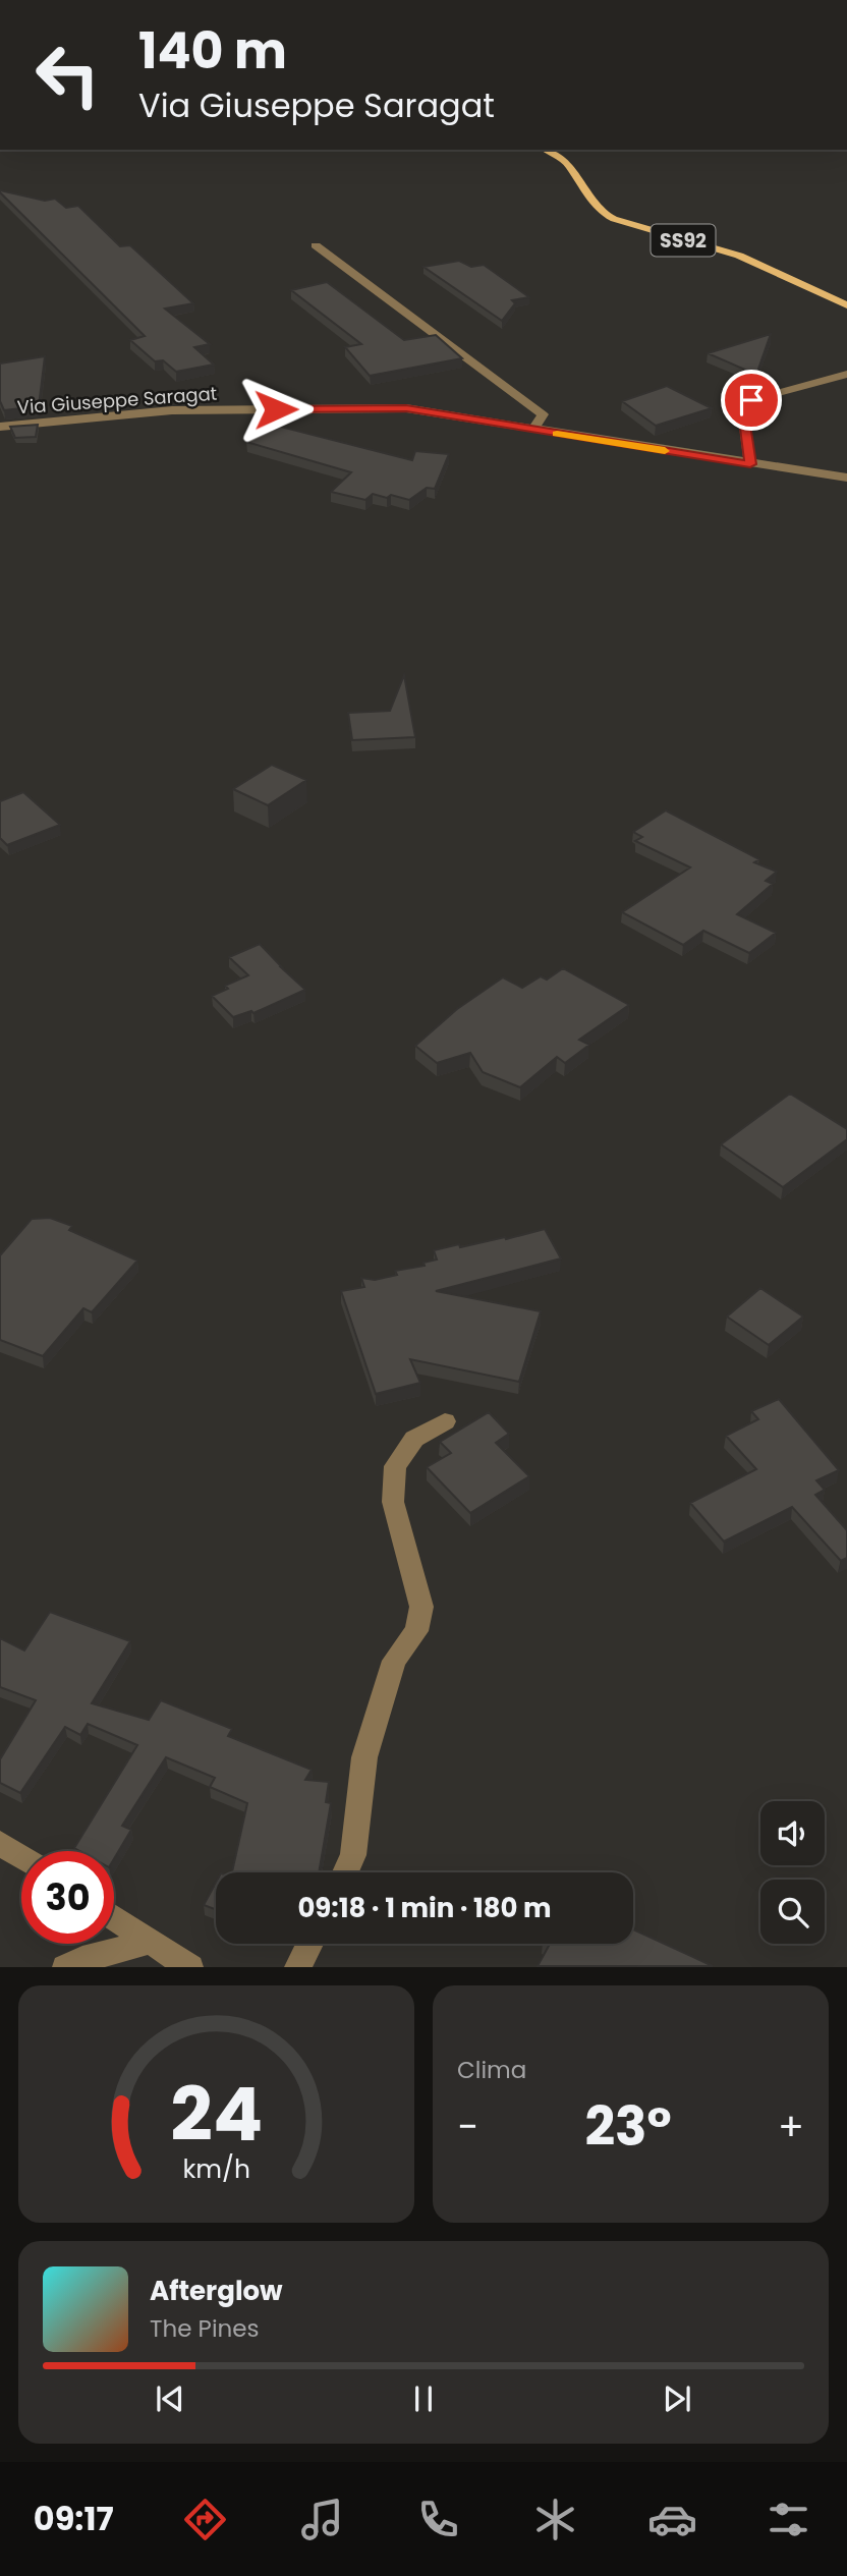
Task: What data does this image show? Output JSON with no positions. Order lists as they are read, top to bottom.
{
  "streets": {
    "main road": ["SS92"],
    "street": ["Via Giuseppe Saragat"]
  },
  "page": {
    "turn": ["140 m", "Via Giuseppe Saragat"],
    "limit": "30",
    "trip": "09:18 · 1 min · 180 m",
    "tile": "Clima",
    "heat": ["−", "23°", "+"],
    "song": ["Afterglow", "The Pines"],
    "tabs": "09:17",
    "gauge": ["24", "km/h"]
  }
}
